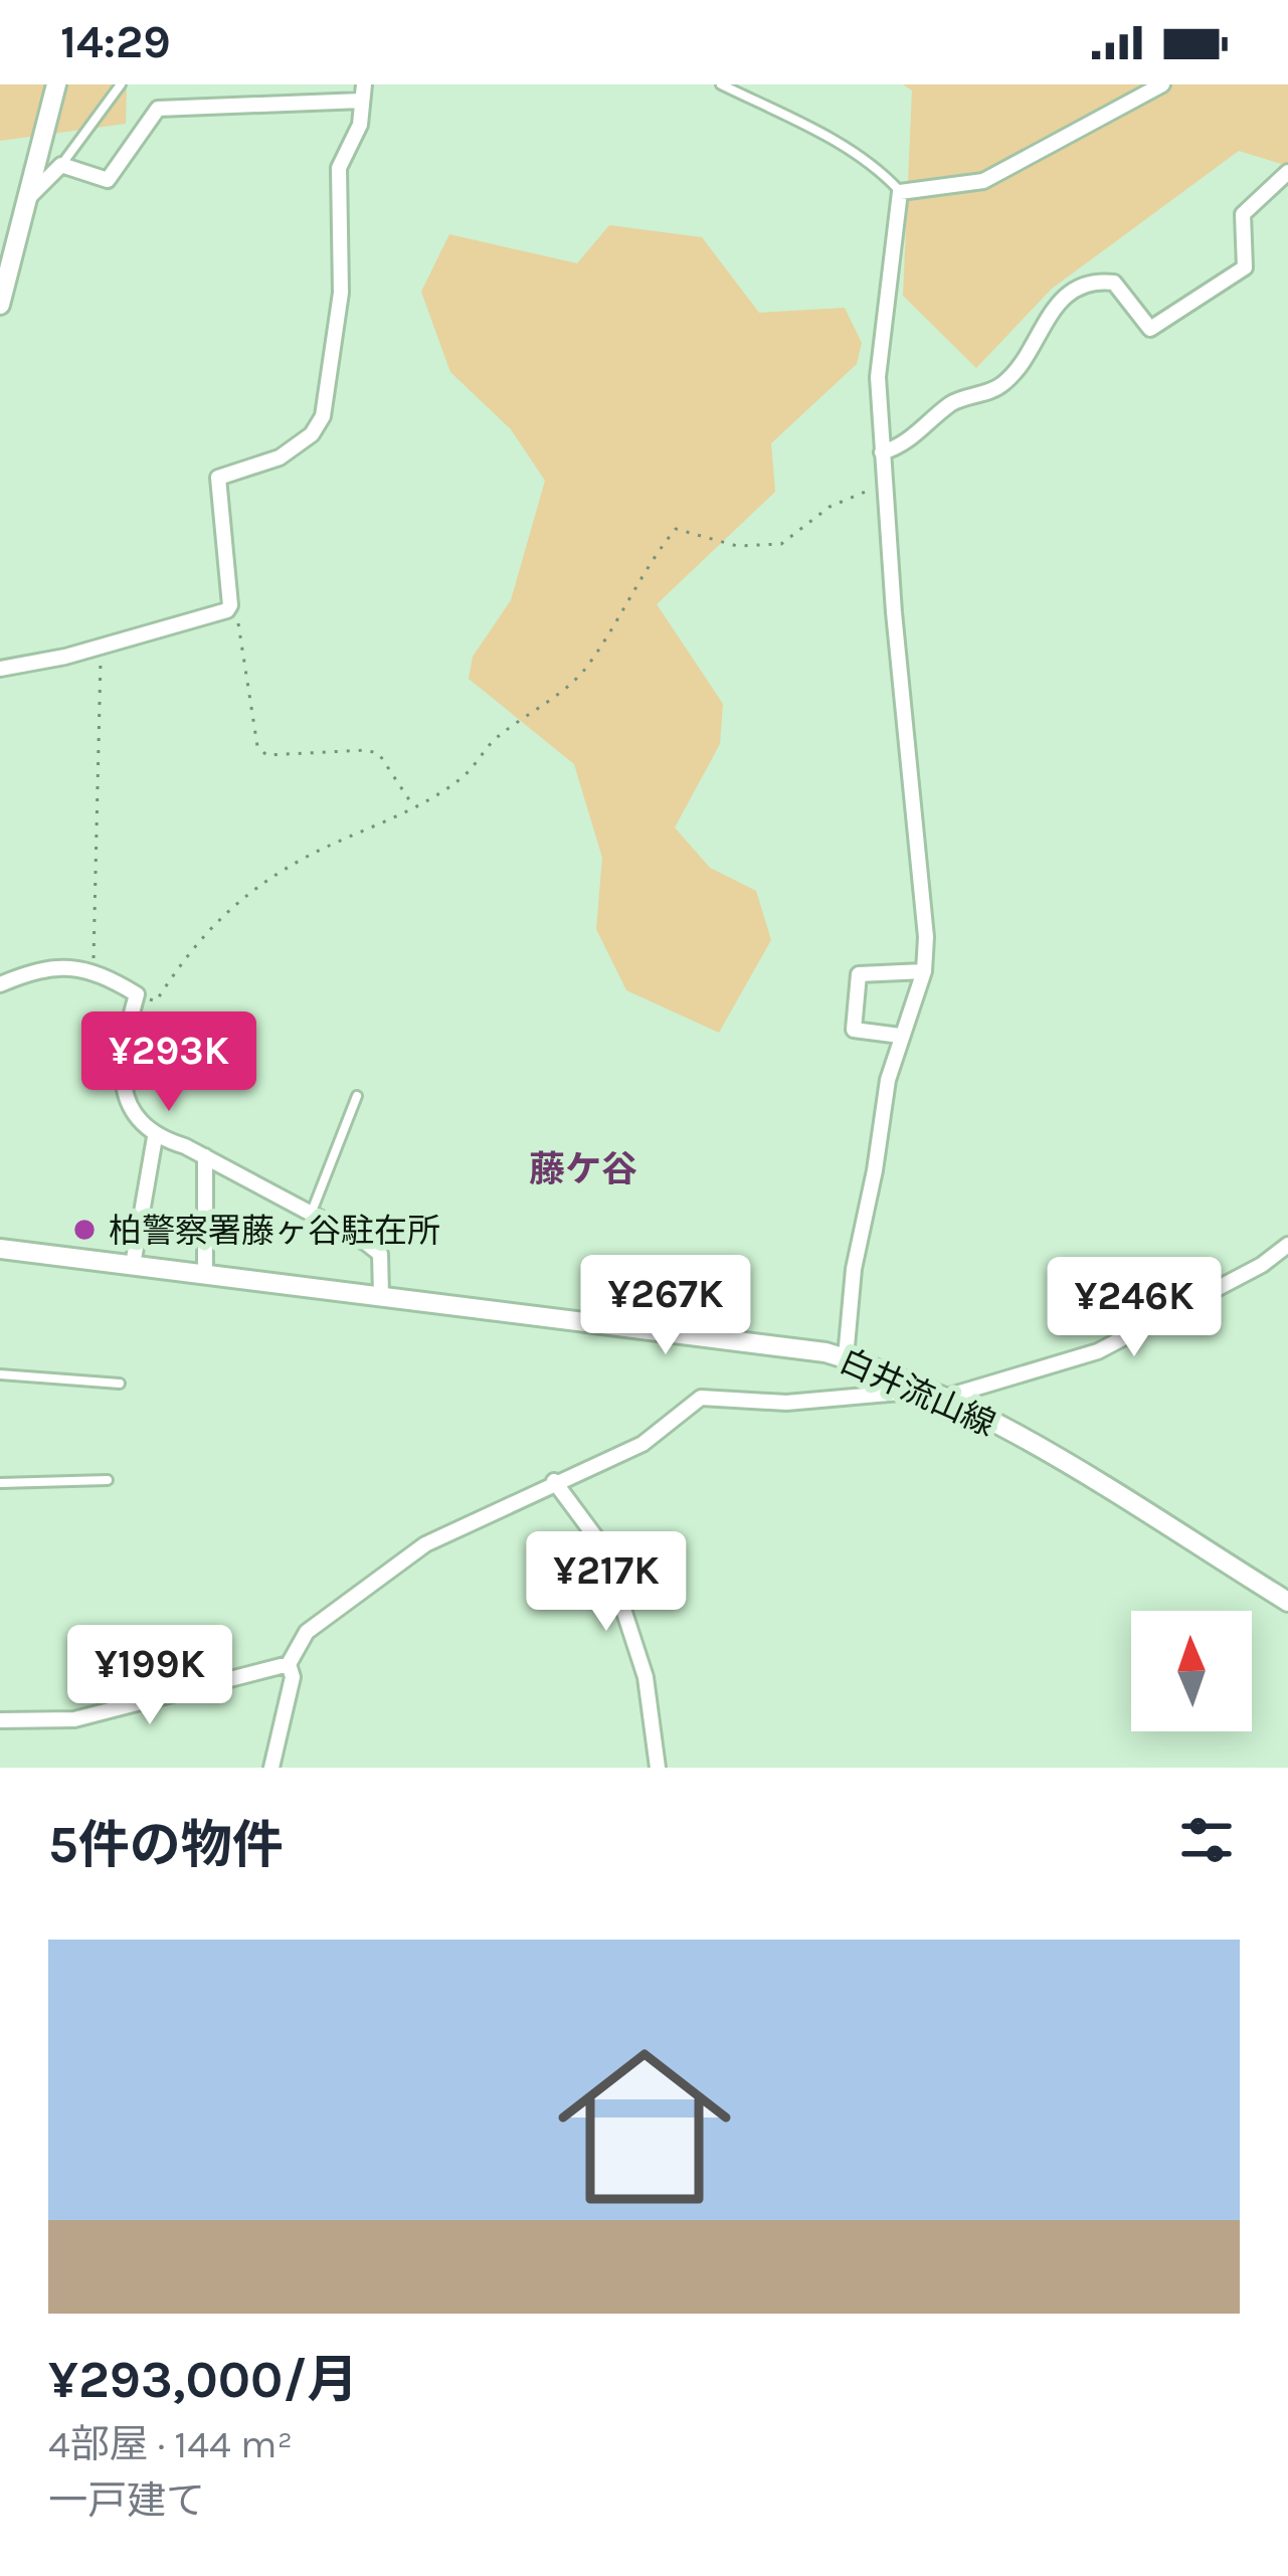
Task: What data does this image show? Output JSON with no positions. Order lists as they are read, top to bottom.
{
  "streets": {
    "main road": ["白井流山線"]
  },
  "districts": ["藤ケ谷"],
  "places": ["柏警察署藤ヶ谷駐在所"],
  "north": "top",
  "page": {
    "status": "14:29",
    "price": [
      "¥293K",
      "¥267K",
      "¥246K",
      "¥217K",
      "¥199K"
    ],
    "heading": "5件の物件",
    "list": [
      {
        "name": "¥293,000/月",
        "note": "4部屋 · 144 m² · 一戸建て"
      }
    ]
  }
}
